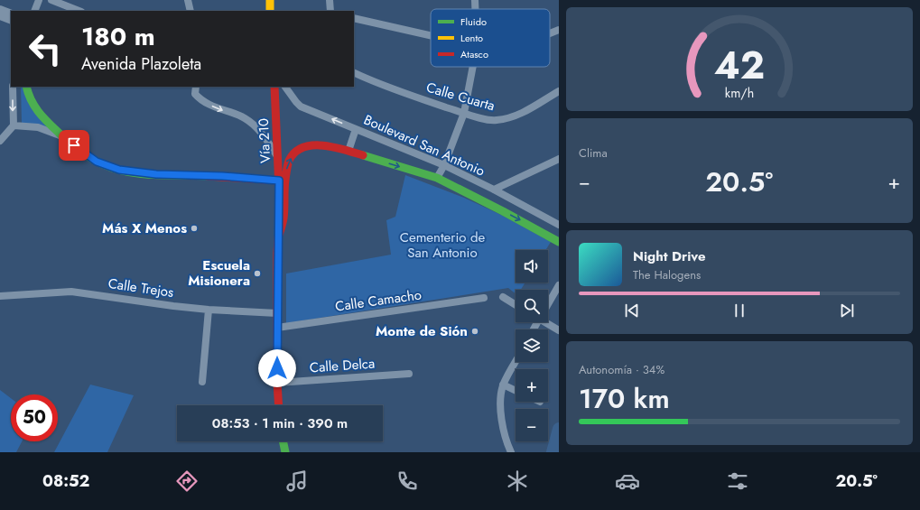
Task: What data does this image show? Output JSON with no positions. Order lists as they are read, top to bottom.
{
  "streets": {
    "street": [
      "Calle Cuarta",
      "Vía 210",
      "Boulevard San Antonio",
      "Calle Trejos",
      "Calle Camacho",
      "Calle Delca"
    ]
  },
  "crossings": [
    ["Vía 210", "Boulevard San Antonio"],
    ["Vía 210", "Calle Trejos"],
    ["Vía 210", "Calle Camacho"],
    ["Vía 210", "Calle Delca"]
  ],
  "parks": ["Cementerio de San Antonio"],
  "places": ["Más X Menos", "Escuela Misionera", "Monte de Sión"],
  "legend": ["Fluido", "Lento", "Atasco"],
  "page": {
    "turn": ["180 m", "Avenida Plazoleta"],
    "tile": [
      "Clima",
      ["Autonomía · 34%", "170 km"]
    ],
    "heat": ["−", "20.5°", "+"],
    "song": ["Night Drive", "The Halogens"],
    "map_buttons": ["+", "−"],
    "limit": "50",
    "trip": "08:53 · 1 min · 390 m",
    "tabs": ["08:52", "20.5°"],
    "gauge": ["42", "km/h"]
  }
}
